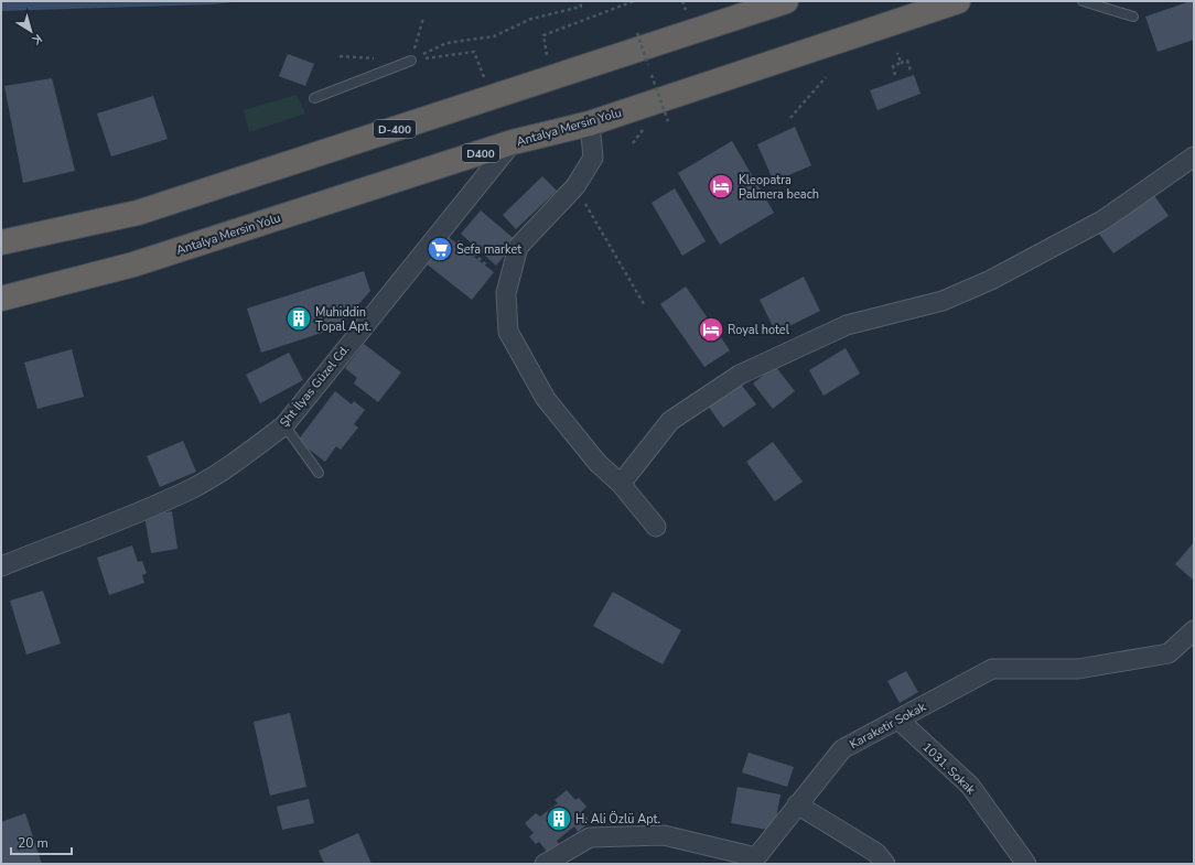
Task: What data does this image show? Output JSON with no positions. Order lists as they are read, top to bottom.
{
  "streets": {
    "highway": ["Antalya Mersin Yolu", "D-400", "D400"],
    "street": ["Şht İlyas Güzel Cd.", "Karaketir Sokak", "1031. Sokak"]
  },
  "crossings": [
    ["Antalya Mersin Yolu", "Şht İlyas Güzel Cd."],
    ["Karaketir Sokak", "1031. Sokak"]
  ],
  "places": {
    "hotel": ["Kleopatra Palmera beach", "Royal hotel"],
    "supermarket": ["Sefa market"],
    "building": ["Muhiddin Topal Apt.", "H. Ali Özlü Apt."]
  },
  "scale_bar": "20 m",
  "north": "bottom right"
}
